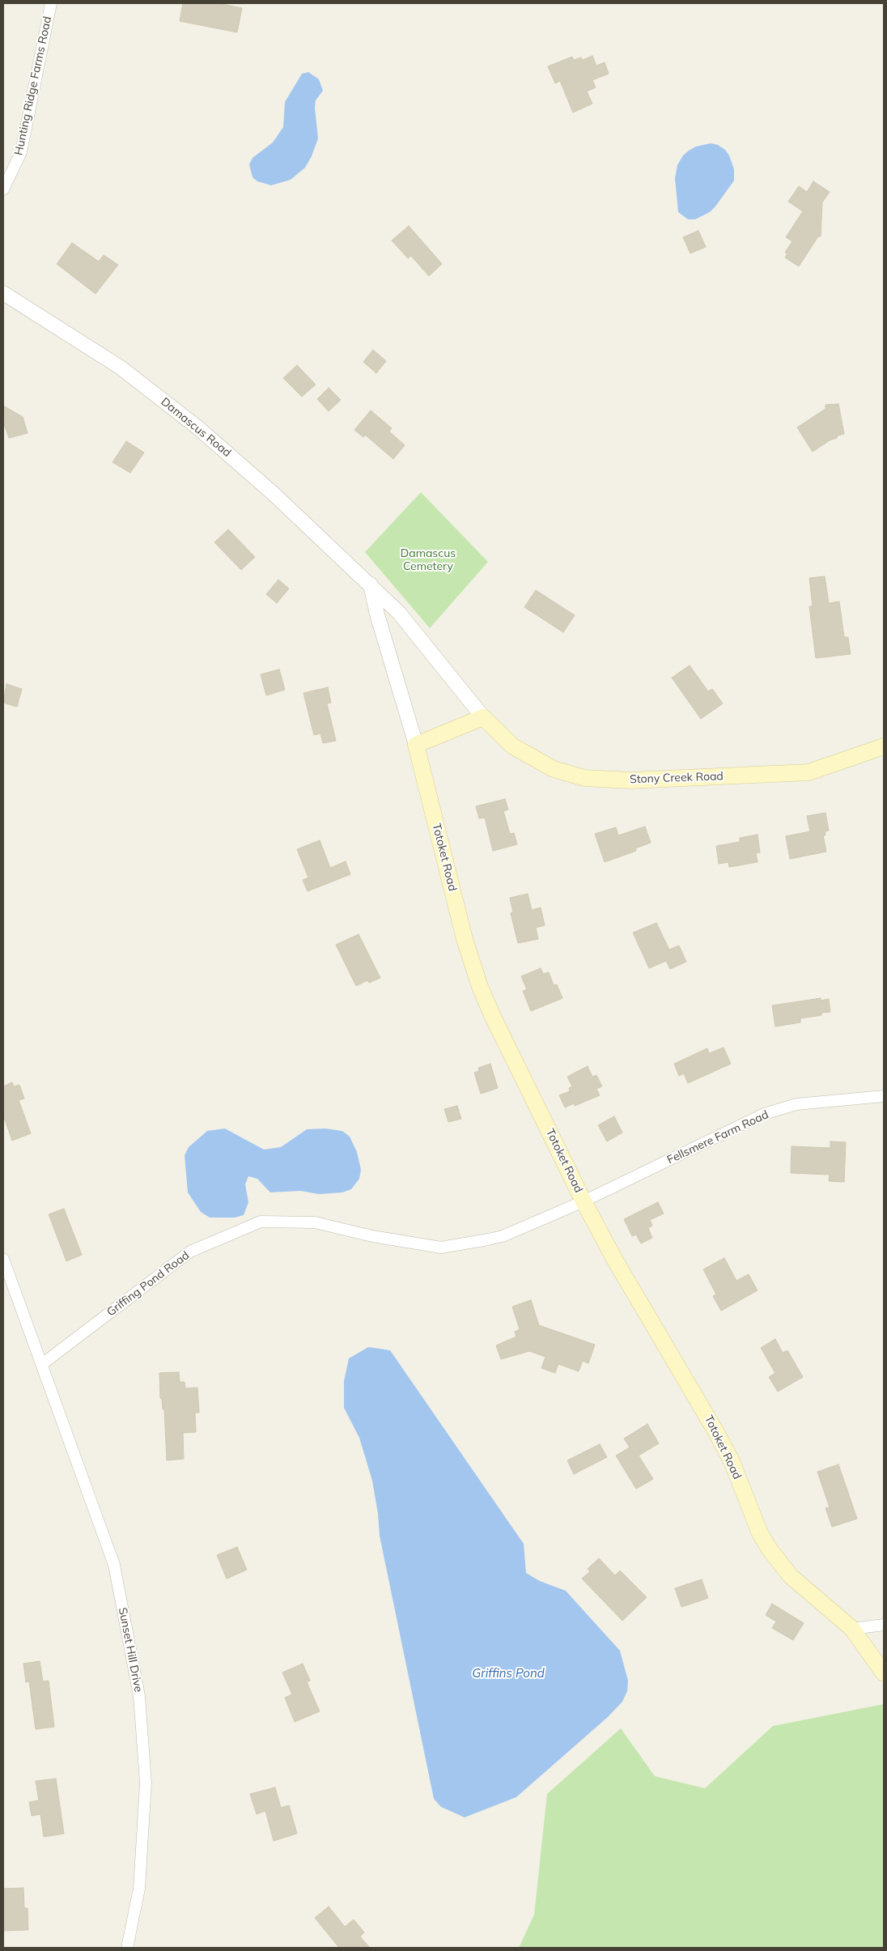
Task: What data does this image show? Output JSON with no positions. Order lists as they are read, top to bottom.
{
  "streets": {
    "main road": ["Stony Creek Road", "Totoket Road"],
    "street": [
      "Hunting Ridge Farms Road",
      "Damascus Road",
      "Fellsmere Farm Road",
      "Griffing Pond Road",
      "Sunset Hill Drive"
    ]
  },
  "crossings": [
    ["Damascus Road", "Stony Creek Road"],
    ["Damascus Road", "Totoket Road"],
    ["Stony Creek Road", "Totoket Road"],
    ["Totoket Road", "Fellsmere Farm Road"],
    ["Totoket Road", "Griffing Pond Road"],
    ["Fellsmere Farm Road", "Griffing Pond Road"],
    ["Griffing Pond Road", "Sunset Hill Drive"]
  ],
  "water": ["Griffins Pond"],
  "parks": ["Damascus Cemetery"]
}
